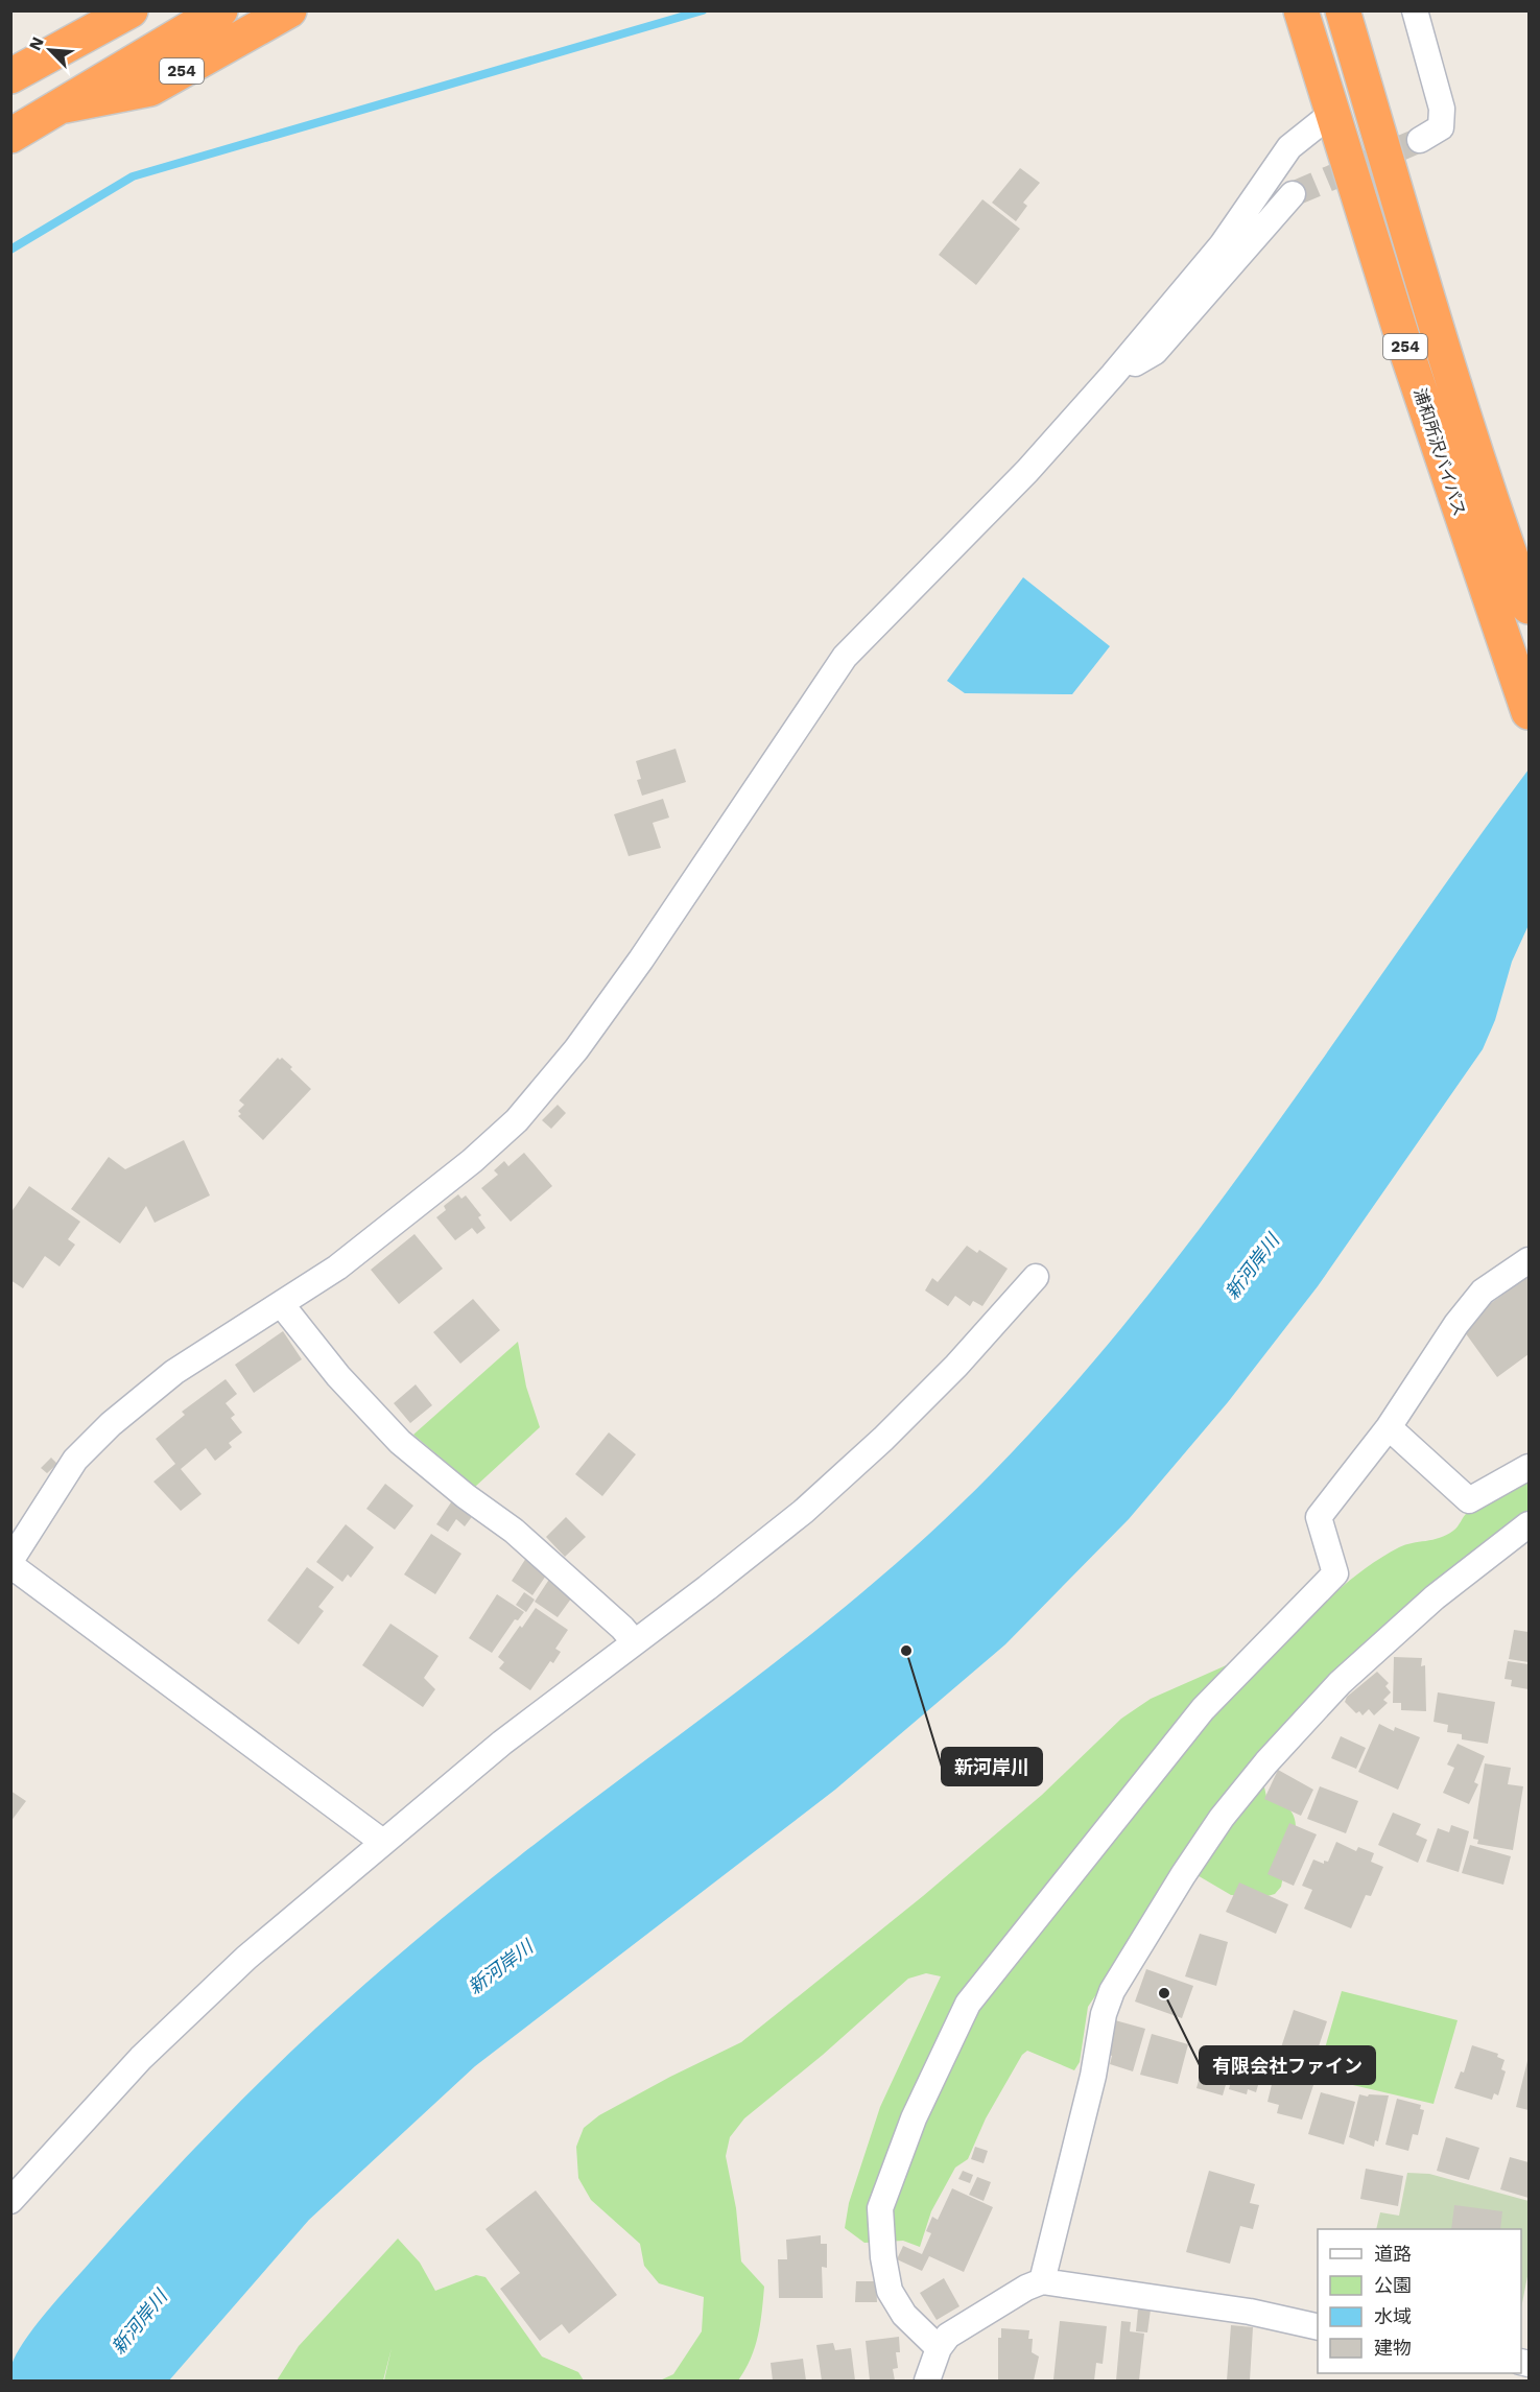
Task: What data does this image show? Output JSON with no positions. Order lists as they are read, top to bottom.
{
  "streets": {
    "highway": ["254", "浦和所沢バイパス"]
  },
  "water": ["新河岸川"],
  "places": ["新河岸川", "有限会社ファイン"],
  "legend": [
    "道路",
    "公園",
    "水域",
    "建物"
  ],
  "north": "top left"
}
